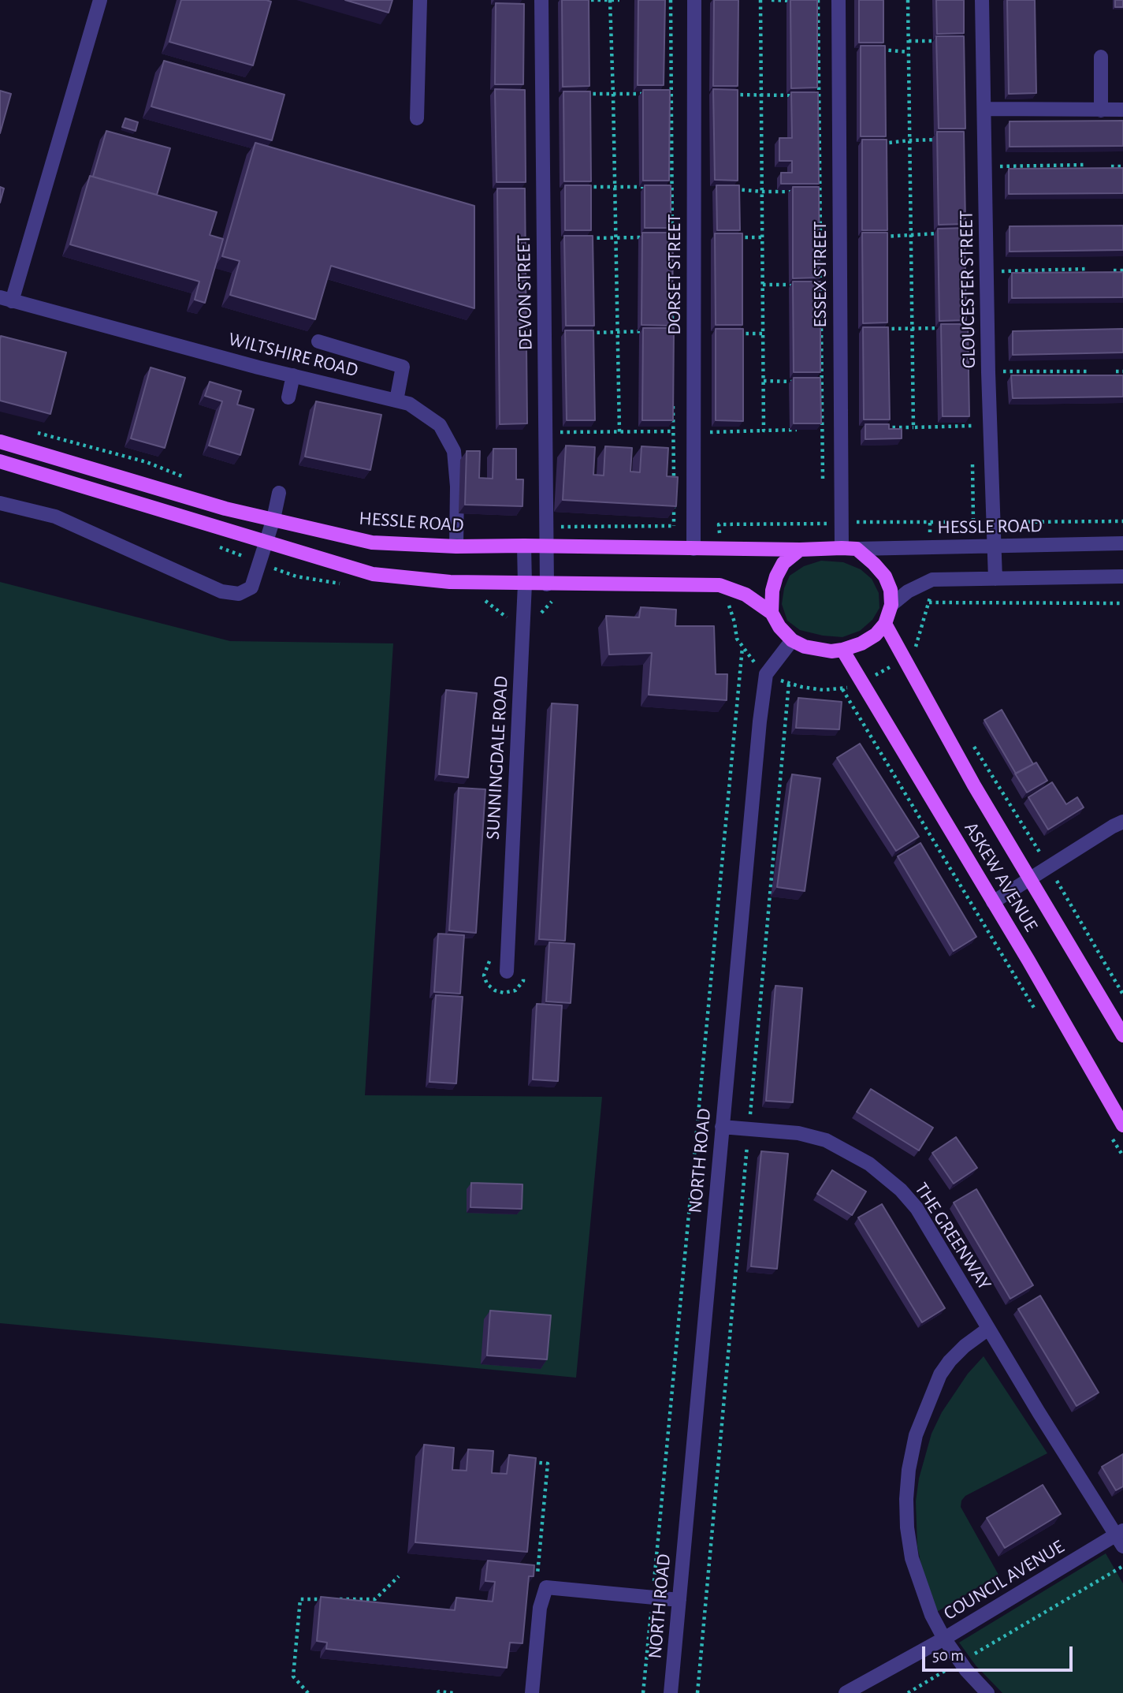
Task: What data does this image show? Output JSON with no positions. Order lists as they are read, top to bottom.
{
  "streets": {
    "main road": ["HESSLE ROAD", "ASKEW AVENUE"],
    "street": [
      "DORSET STREET",
      "ESSEX STREET",
      "GLOUCESTER STREET",
      "DEVON STREET",
      "WILTSHIRE ROAD",
      "SUNNINGDALE ROAD",
      "NORTH ROAD",
      "THE GREENWAY",
      "COUNCIL AVENUE"
    ]
  },
  "crossings": [
    ["DORSET STREET", "HESSLE ROAD"],
    ["ESSEX STREET", "HESSLE ROAD"],
    ["ESSEX STREET", "ASKEW AVENUE"],
    ["ESSEX STREET", "NORTH ROAD"],
    ["GLOUCESTER STREET", "HESSLE ROAD"],
    ["DEVON STREET", "HESSLE ROAD"],
    ["WILTSHIRE ROAD", "HESSLE ROAD"],
    ["HESSLE ROAD", "SUNNINGDALE ROAD"],
    ["HESSLE ROAD", "ASKEW AVENUE"],
    ["HESSLE ROAD", "NORTH ROAD"],
    ["ASKEW AVENUE", "NORTH ROAD"],
    ["NORTH ROAD", "THE GREENWAY"],
    ["THE GREENWAY", "COUNCIL AVENUE"]
  ],
  "scale_bar": "50 m"
}
